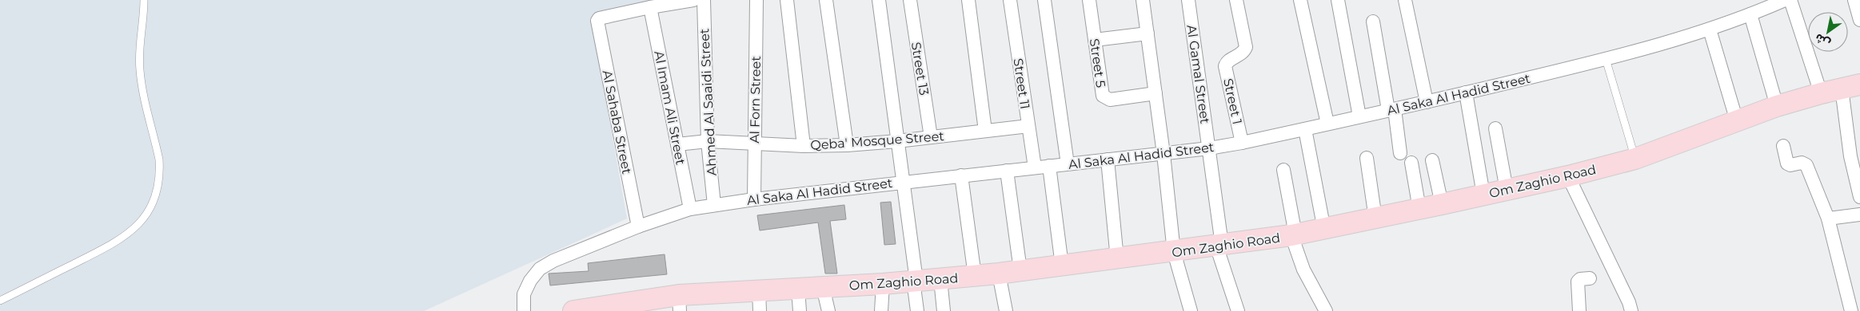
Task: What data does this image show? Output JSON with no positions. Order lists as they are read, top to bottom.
{
  "streets": {
    "main road": ["Om Zaghio Road"],
    "street": [
      "Street 5",
      "Street 13",
      "Al Gamal Street",
      "Street 11",
      "Al Saka Al Hadid Street",
      "Al Forn Street",
      "Street 1",
      "Ahmed Al Saaidi Street",
      "Al Imam Ali Street",
      "Al Sahaba Street",
      "Qeba' Mosque Street"
    ]
  },
  "crossings": [
    ["Street 13", "Qeba' Mosque Street"],
    ["Al Gamal Street", "Al Saka Al Hadid Street"],
    ["Al Gamal Street", "Om Zaghio Road"],
    ["Street 11", "Al Saka Al Hadid Street"],
    ["Street 11", "Qeba' Mosque Street"],
    ["Al Saka Al Hadid Street", "Al Forn Street"],
    ["Al Saka Al Hadid Street", "Street 1"],
    ["Al Saka Al Hadid Street", "Ahmed Al Saaidi Street"],
    ["Al Saka Al Hadid Street", "Al Imam Ali Street"],
    ["Al Saka Al Hadid Street", "Al Sahaba Street"],
    ["Al Forn Street", "Qeba' Mosque Street"],
    ["Ahmed Al Saaidi Street", "Qeba' Mosque Street"],
    ["Al Imam Ali Street", "Al Sahaba Street"],
    ["Al Imam Ali Street", "Qeba' Mosque Street"]
  ],
  "north": "bottom left"
}
